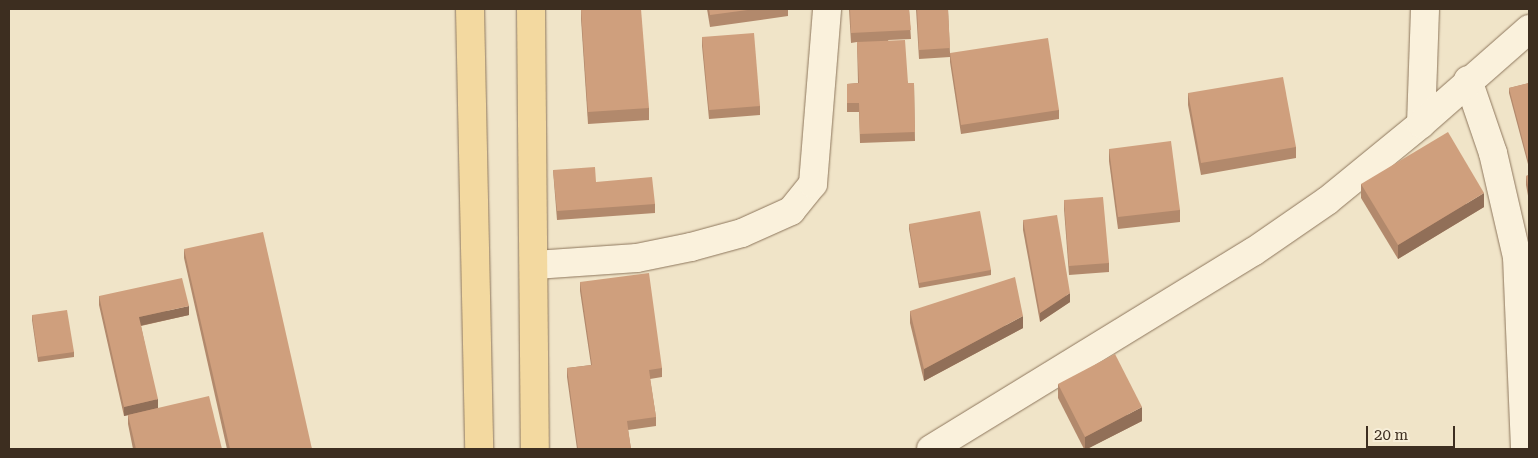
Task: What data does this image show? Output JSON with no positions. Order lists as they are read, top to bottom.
{
  "scale_bar": "20 m"
}
